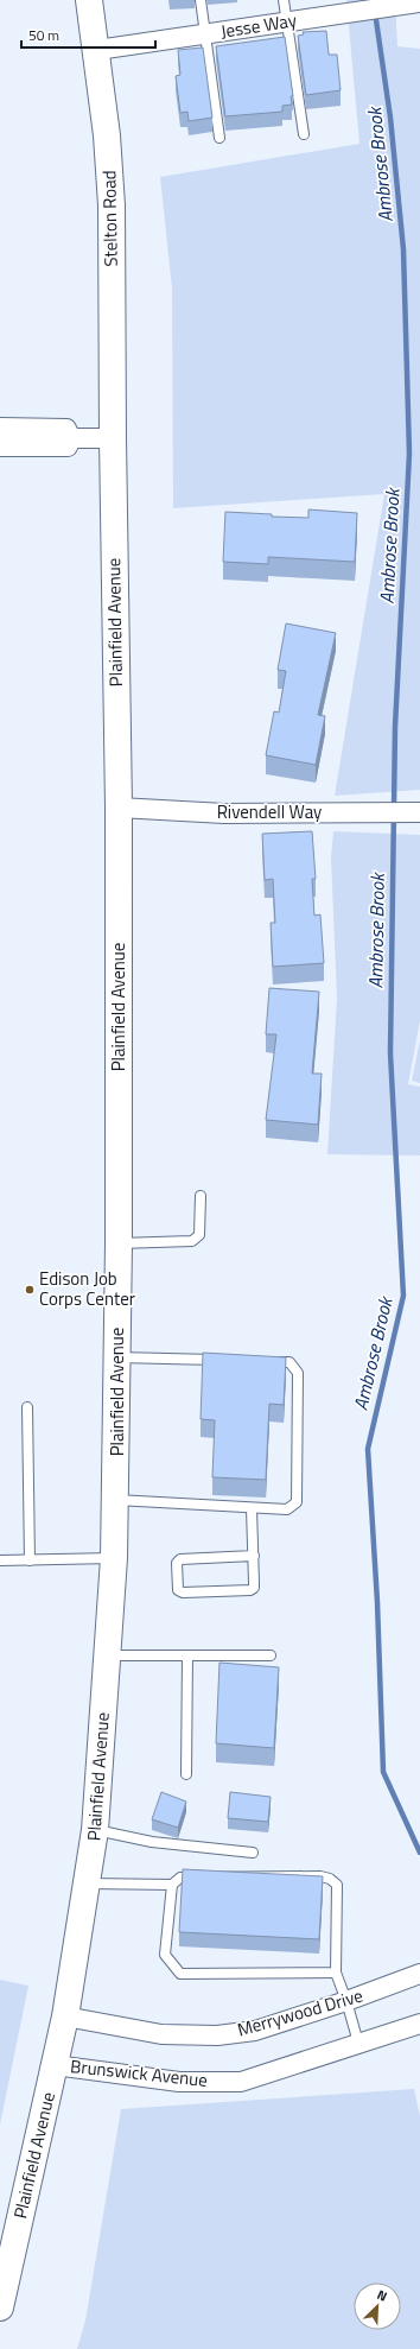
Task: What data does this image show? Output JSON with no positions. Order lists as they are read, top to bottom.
{
  "streets": {
    "main road": ["Stelton Road", "Plainfield Avenue"],
    "street": [
      "Jesse Way",
      "Rivendell Way",
      "Merrywood Drive",
      "Brunswick Avenue"
    ]
  },
  "crossings": [
    ["Jesse Way", "Stelton Road"],
    ["Stelton Road", "Plainfield Avenue"],
    ["Plainfield Avenue", "Rivendell Way"],
    ["Plainfield Avenue", "Merrywood Drive"],
    ["Plainfield Avenue", "Brunswick Avenue"]
  ],
  "water": ["Ambrose Brook"],
  "places": ["Edison Job Corps Center"],
  "scale_bar": "50 m",
  "north": "top right"
}
